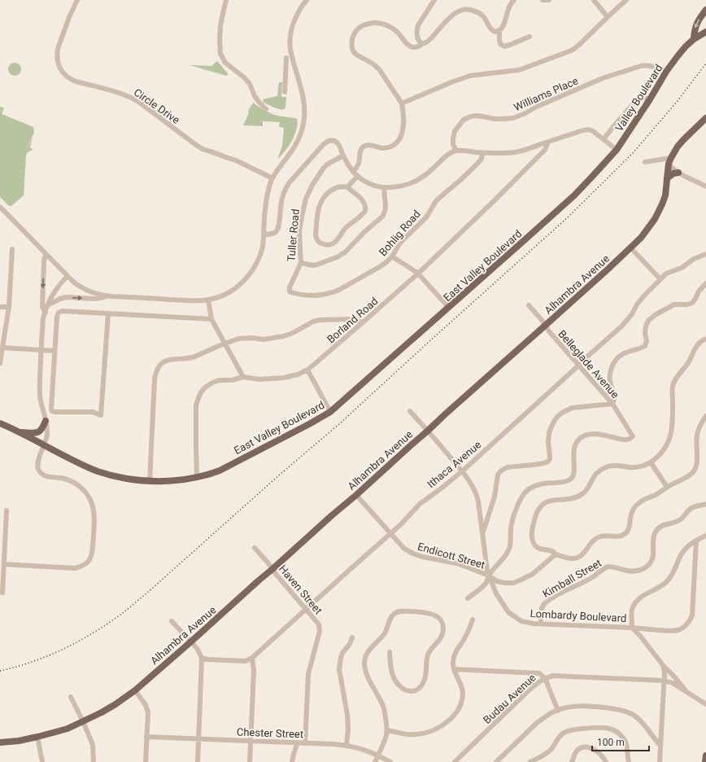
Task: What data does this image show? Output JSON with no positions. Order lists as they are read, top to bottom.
{
  "streets": {
    "main road": ["Valley Boulevard", "East Valley Boulevard", "Alhambra Avenue"],
    "street": [
      "Williams Place",
      "Circle Drive",
      "Bohlig Road",
      "Tuller Road",
      "Borland Road",
      "Belleglade Avenue",
      "Ithaca Avenue",
      "Endicott Street",
      "Kimball Street",
      "Haven Street",
      "Lombardy Boulevard",
      "Budau Avenue",
      "Chester Street"
    ]
  },
  "crossings": [
    ["Williams Place", "Valley Boulevard"],
    ["Valley Boulevard", "East Valley Boulevard"],
    ["Bohlig Road", "Tuller Road"],
    ["East Valley Boulevard", "Borland Road"],
    ["Alhambra Avenue", "Belleglade Avenue"],
    ["Alhambra Avenue", "Endicott Street"],
    ["Alhambra Avenue", "Haven Street"],
    ["Alhambra Avenue", "Lombardy Boulevard"],
    ["Belleglade Avenue", "Ithaca Avenue"],
    ["Belleglade Avenue", "Endicott Street"],
    ["Belleglade Avenue", "Lombardy Boulevard"],
    ["Ithaca Avenue", "Endicott Street"],
    ["Ithaca Avenue", "Haven Street"],
    ["Ithaca Avenue", "Lombardy Boulevard"],
    ["Endicott Street", "Lombardy Boulevard"],
    ["Kimball Street", "Lombardy Boulevard"],
    ["Haven Street", "Chester Street"]
  ],
  "scale_bar": "100 m"
}
